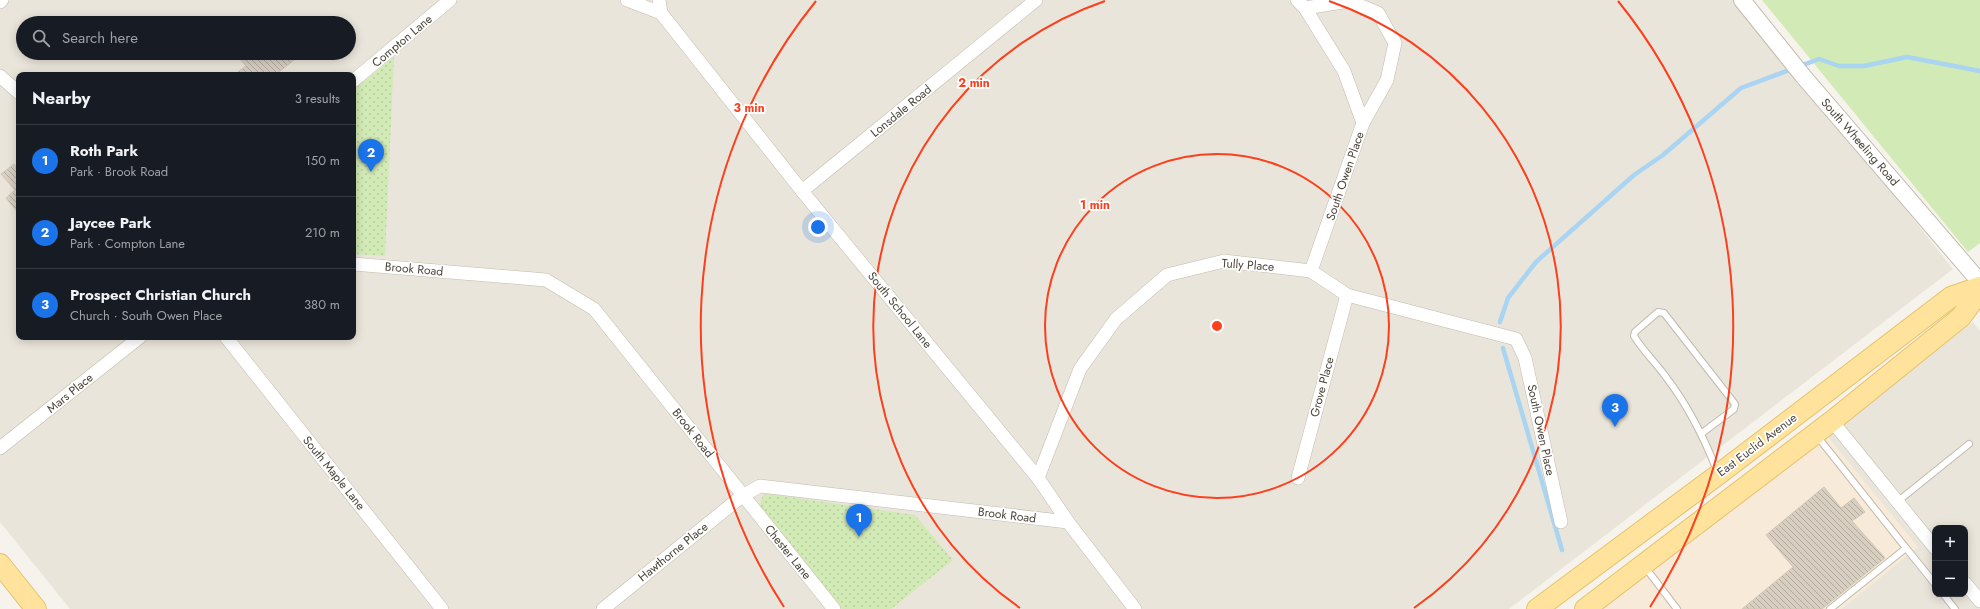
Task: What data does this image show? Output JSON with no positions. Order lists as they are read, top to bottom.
{
  "streets": {
    "main road": ["East Euclid Avenue"],
    "street": [
      "Compton Lane",
      "Lonsdale Road",
      "South Wheeling Road",
      "South Owen Place",
      "Tully Place",
      "Brook Road",
      "South School Lane",
      "Grove Place",
      "Mars Place",
      "South Maple Lane",
      "Hawthorne Place",
      "Chester Lane"
    ]
  },
  "crossings": [
    ["Lonsdale Road", "South School Lane"],
    ["South Owen Place", "Tully Place"],
    ["Tully Place", "South School Lane"],
    ["Tully Place", "Grove Place"],
    ["Brook Road", "South School Lane"],
    ["Brook Road", "Hawthorne Place"],
    ["Brook Road", "Chester Lane"],
    ["Hawthorne Place", "Chester Lane"]
  ],
  "page": {
    "search": "Search here",
    "heading": ["Nearby", "3 results"],
    "list": [
      {
        "mark": "1",
        "name": "Roth Park",
        "note": "Park · Brook Road",
        "value": "150 m"
      },
      {
        "mark": "2",
        "name": "Jaycee Park",
        "note": "Park · Compton Lane",
        "value": "210 m"
      },
      {
        "mark": "3",
        "name": "Prospect Christian Church",
        "note": "Church · South Owen Place",
        "value": "380 m"
      }
    ],
    "pins": ["2", "3", "1"],
    "map_buttons": ["+", "−"]
  },
  "rings": ["2 min", "3 min", "1 min"]
}
